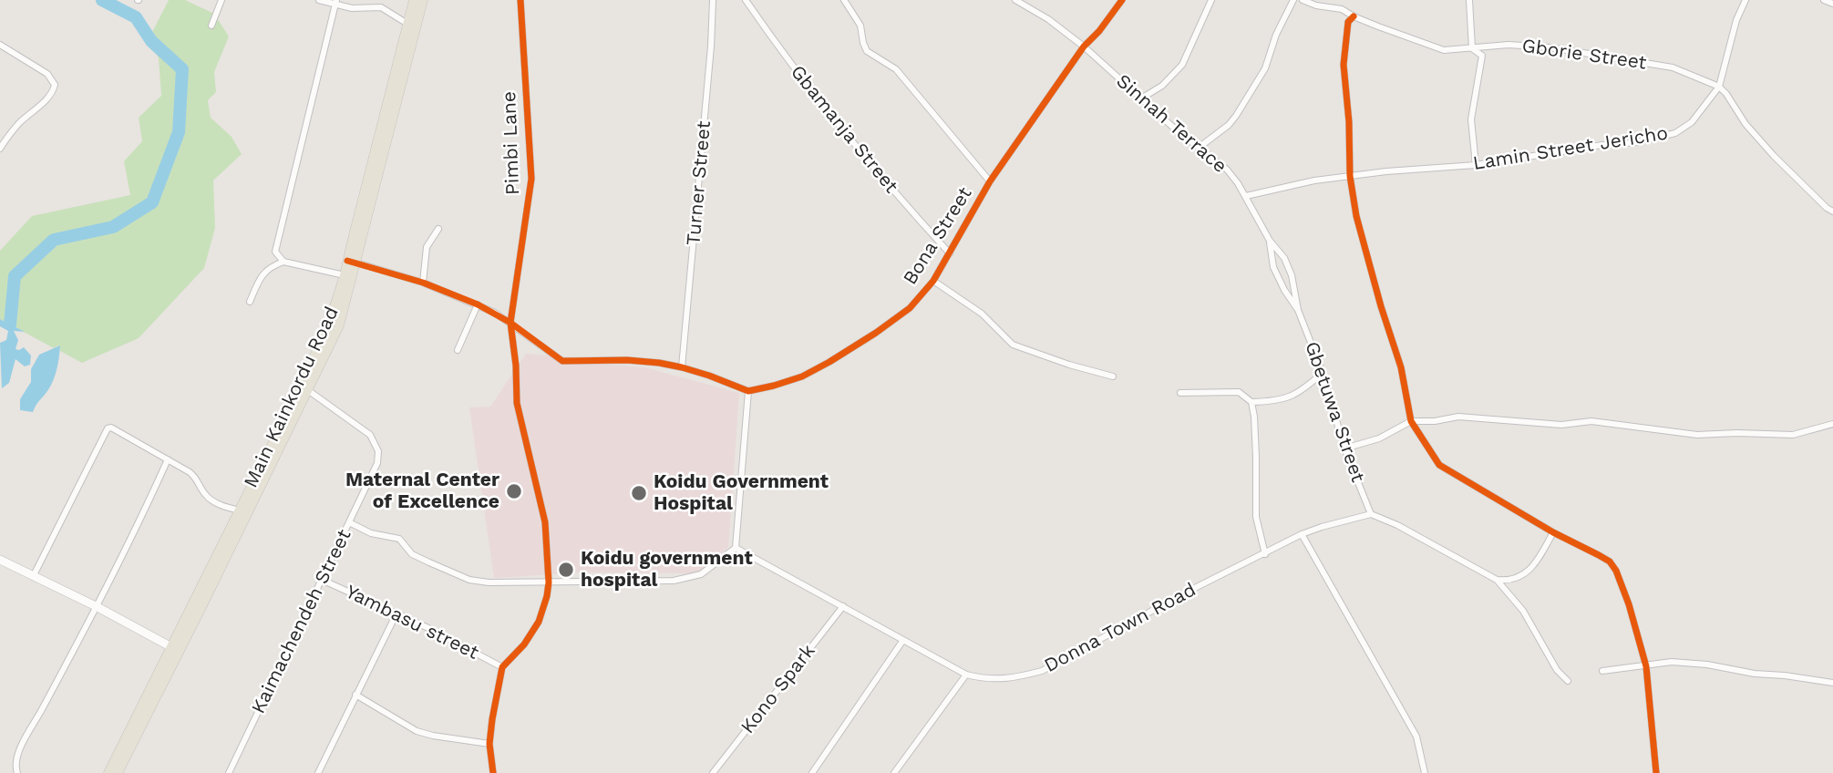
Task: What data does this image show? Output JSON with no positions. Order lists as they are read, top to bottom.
{
  "streets": {
    "main road": ["Main Kainkordu Road"],
    "street": [
      "Gborie Street",
      "Sinnah Terrace",
      "Gbamanja Street",
      "Pimbi Lane",
      "Lamin Street Jericho",
      "Turner Street",
      "Bona Street",
      "Gbetuwa Street",
      "Kaimachendeh Street",
      "Yambasu street",
      "Donna Town Road",
      "Kono Spark"
    ]
  },
  "crossings": [
    ["Gborie Street", "Lamin Street Jericho"],
    ["Sinnah Terrace", "Lamin Street Jericho"],
    ["Sinnah Terrace", "Bona Street"],
    ["Sinnah Terrace", "Gbetuwa Street"],
    ["Gbamanja Street", "Bona Street"],
    ["Pimbi Lane", "Yambasu street"],
    ["Main Kainkordu Road", "Kaimachendeh Street"],
    ["Gbetuwa Street", "Donna Town Road"],
    ["Kaimachendeh Street", "Yambasu street"],
    ["Donna Town Road", "Kono Spark"]
  ],
  "places": ["Maternal Center of Excellence", "Koidu Government Hospital", "Koidu government hospital"]
}
